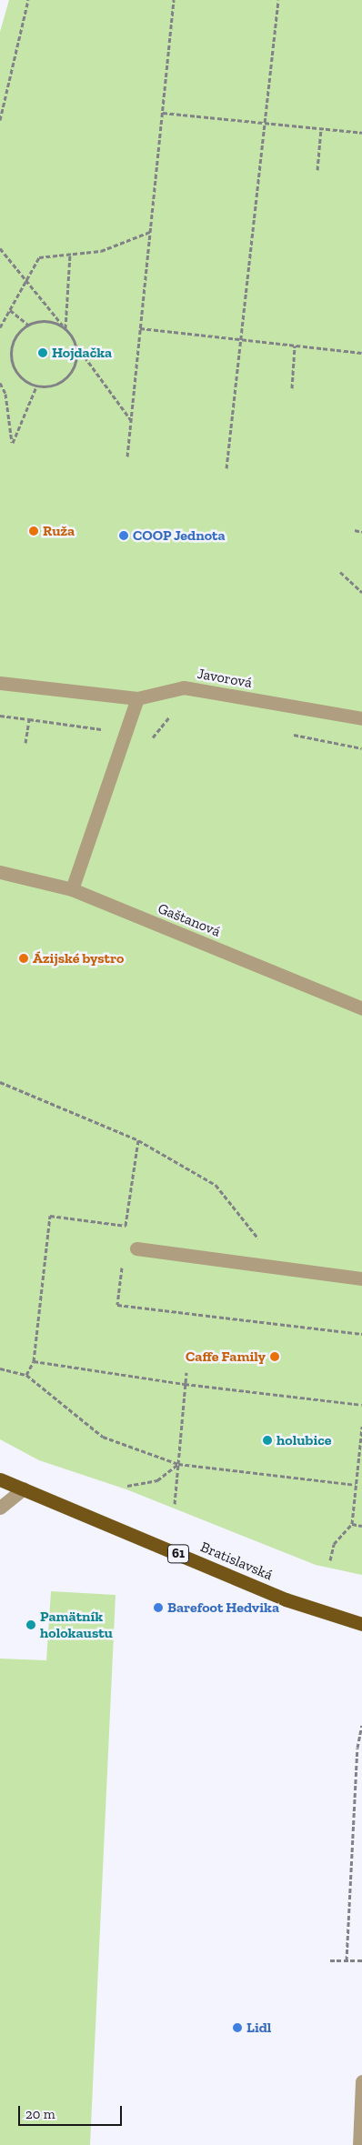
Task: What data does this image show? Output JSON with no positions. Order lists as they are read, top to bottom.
{
  "streets": {
    "main road": ["61", "Bratislavská"],
    "street": ["Javorová", "Gaštanová"]
  },
  "places": [
    "Hojdačka",
    "Ruža",
    "COOP Jednota",
    "Ázijské bystro",
    "Caffe Family",
    "holubice",
    "Barefoot Hedvika",
    "Pamätník holokaustu",
    "Lidl"
  ],
  "scale_bar": "20 m"
}
